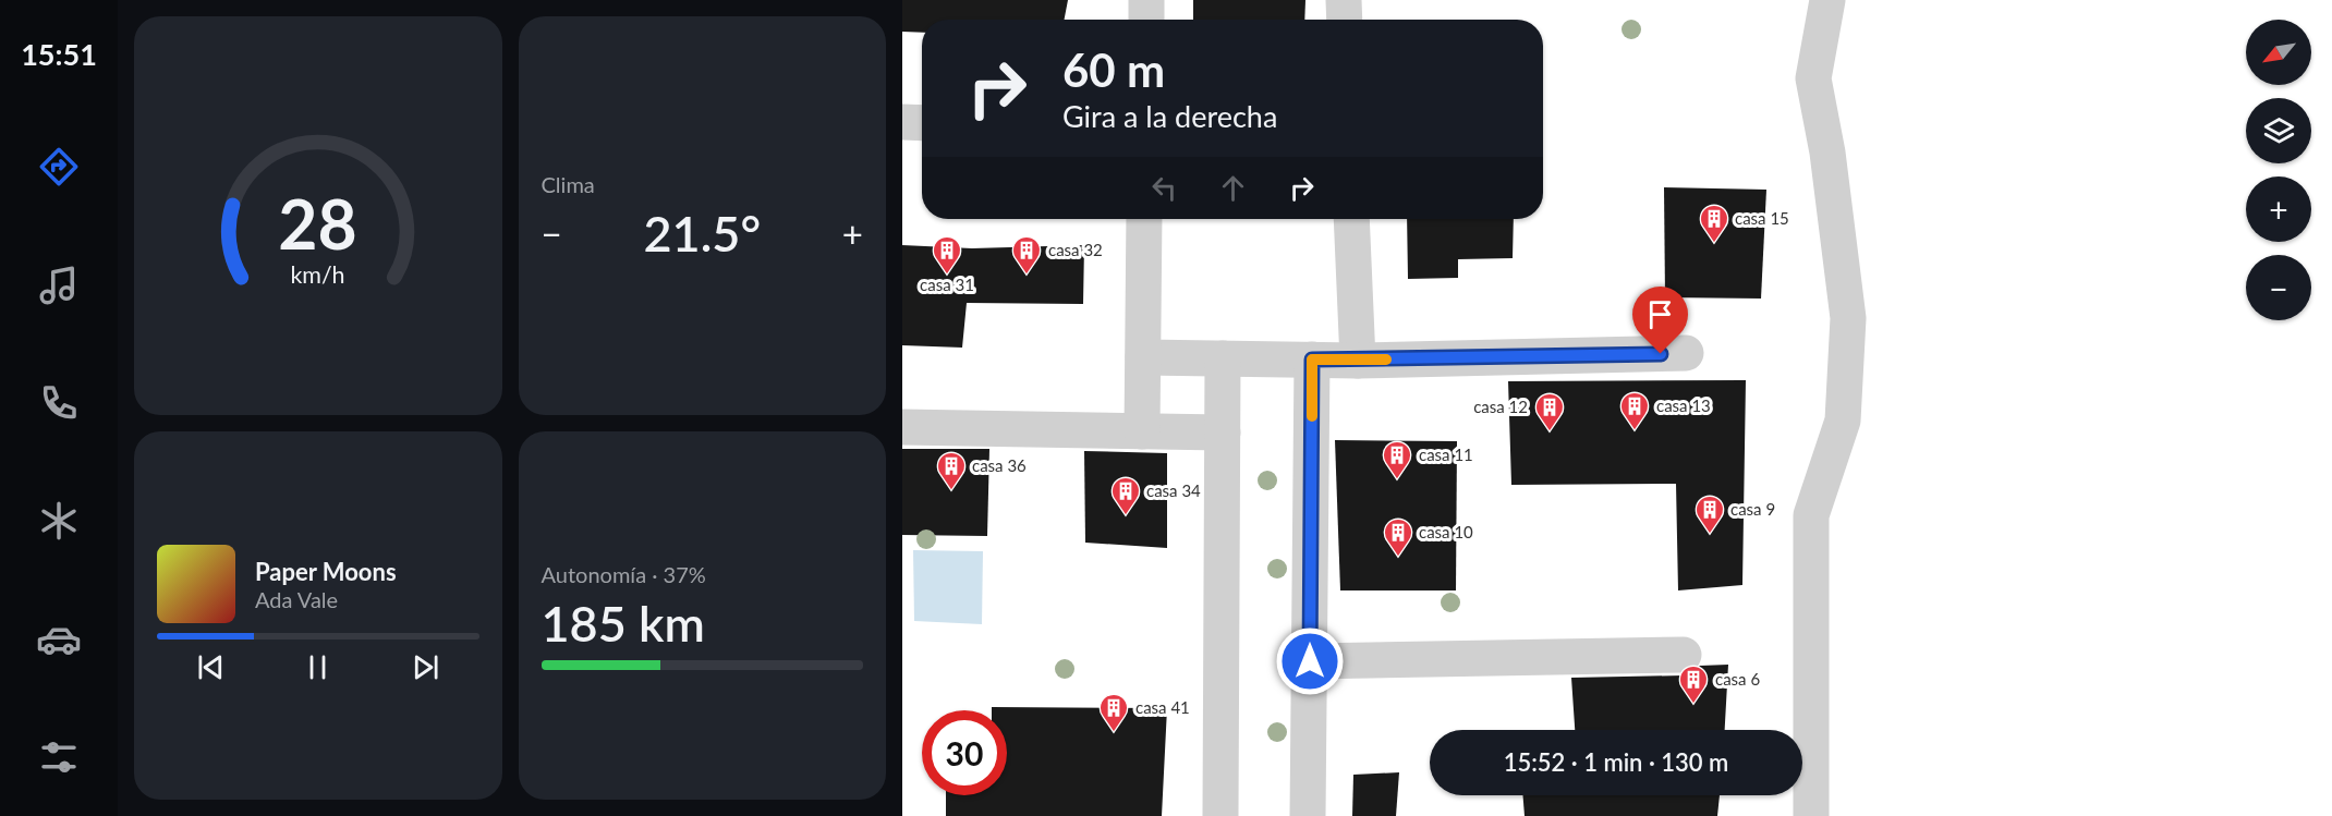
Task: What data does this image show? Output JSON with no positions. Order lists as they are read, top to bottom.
{
  "places": {
    "building": [
      "casa 15",
      "casa 31",
      "casa 32",
      "casa 13",
      "casa 12",
      "casa 11",
      "casa 36",
      "casa 34",
      "casa 9",
      "casa 10",
      "casa 6",
      "casa 41"
    ]
  },
  "north": "bottom left",
  "page": {
    "tabs": "15:51",
    "tile": [
      "Clima",
      ["Autonomía · 37%", "185 km"]
    ],
    "map_buttons": ["+", "−"],
    "turn": ["60 m", "Gira a la derecha"],
    "heat": ["−", "21.5°", "+"],
    "song": ["Paper Moons", "Ada Vale"],
    "limit": "30",
    "trip": "15:52 · 1 min · 130 m",
    "gauge": ["28", "km/h"]
  }
}
